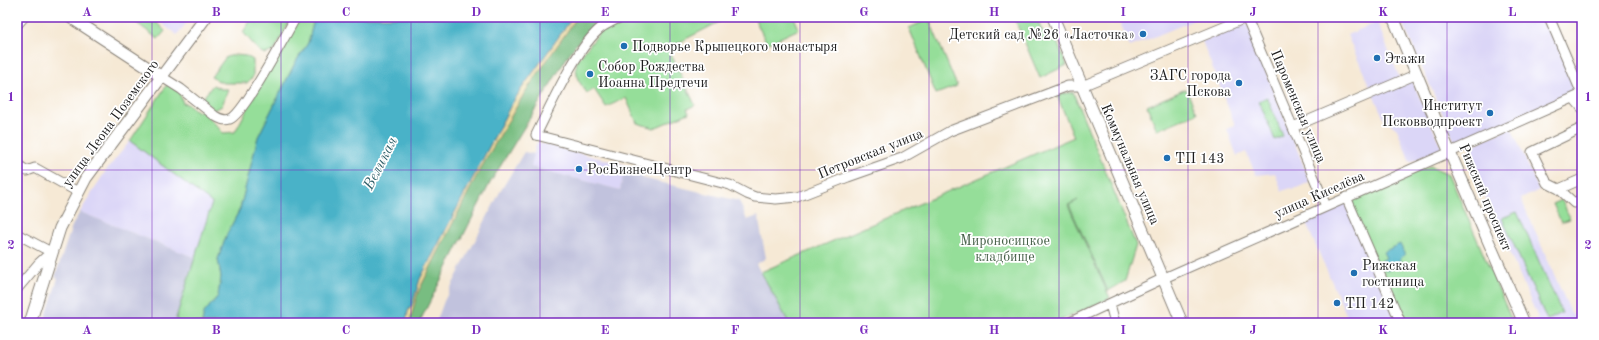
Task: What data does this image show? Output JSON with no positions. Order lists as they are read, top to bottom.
{
  "streets": {
    "main road": ["улица Леона Поземского", "Коммунальная улица", "Рижский проспект"],
    "street": ["Пароменская улица", "Петровская улица", "улица Киселёва"]
  },
  "crossings": [
    ["Пароменская улица", "Петровская улица"],
    ["Пароменская улица", "улица Киселёва"],
    ["Петровская улица", "Коммунальная улица"],
    ["Коммунальная улица", "улица Киселёва"],
    ["улица Киселёва", "Рижский проспект"]
  ],
  "water": ["Великая"],
  "parks": ["Мироносицкое кладбище"],
  "places": [
    "Детский сад №26 «Ласточка»",
    "Подворье Крыпецкого монастыря",
    "Этажи",
    "Собор Рождества Иоанна Предтечи",
    "ЗАГС города Пскова",
    "Институт Псковводпроект",
    "ТП 143",
    "РосБизнесЦентр",
    "Рижская гостиница",
    "ТП 142"
  ],
  "grid": {
    "columns": [
      "A",
      "B",
      "C",
      "D",
      "E",
      "F",
      "G",
      "H",
      "I",
      "J",
      "K",
      "L"
    ],
    "rows": ["1", "2"]
  }
}
